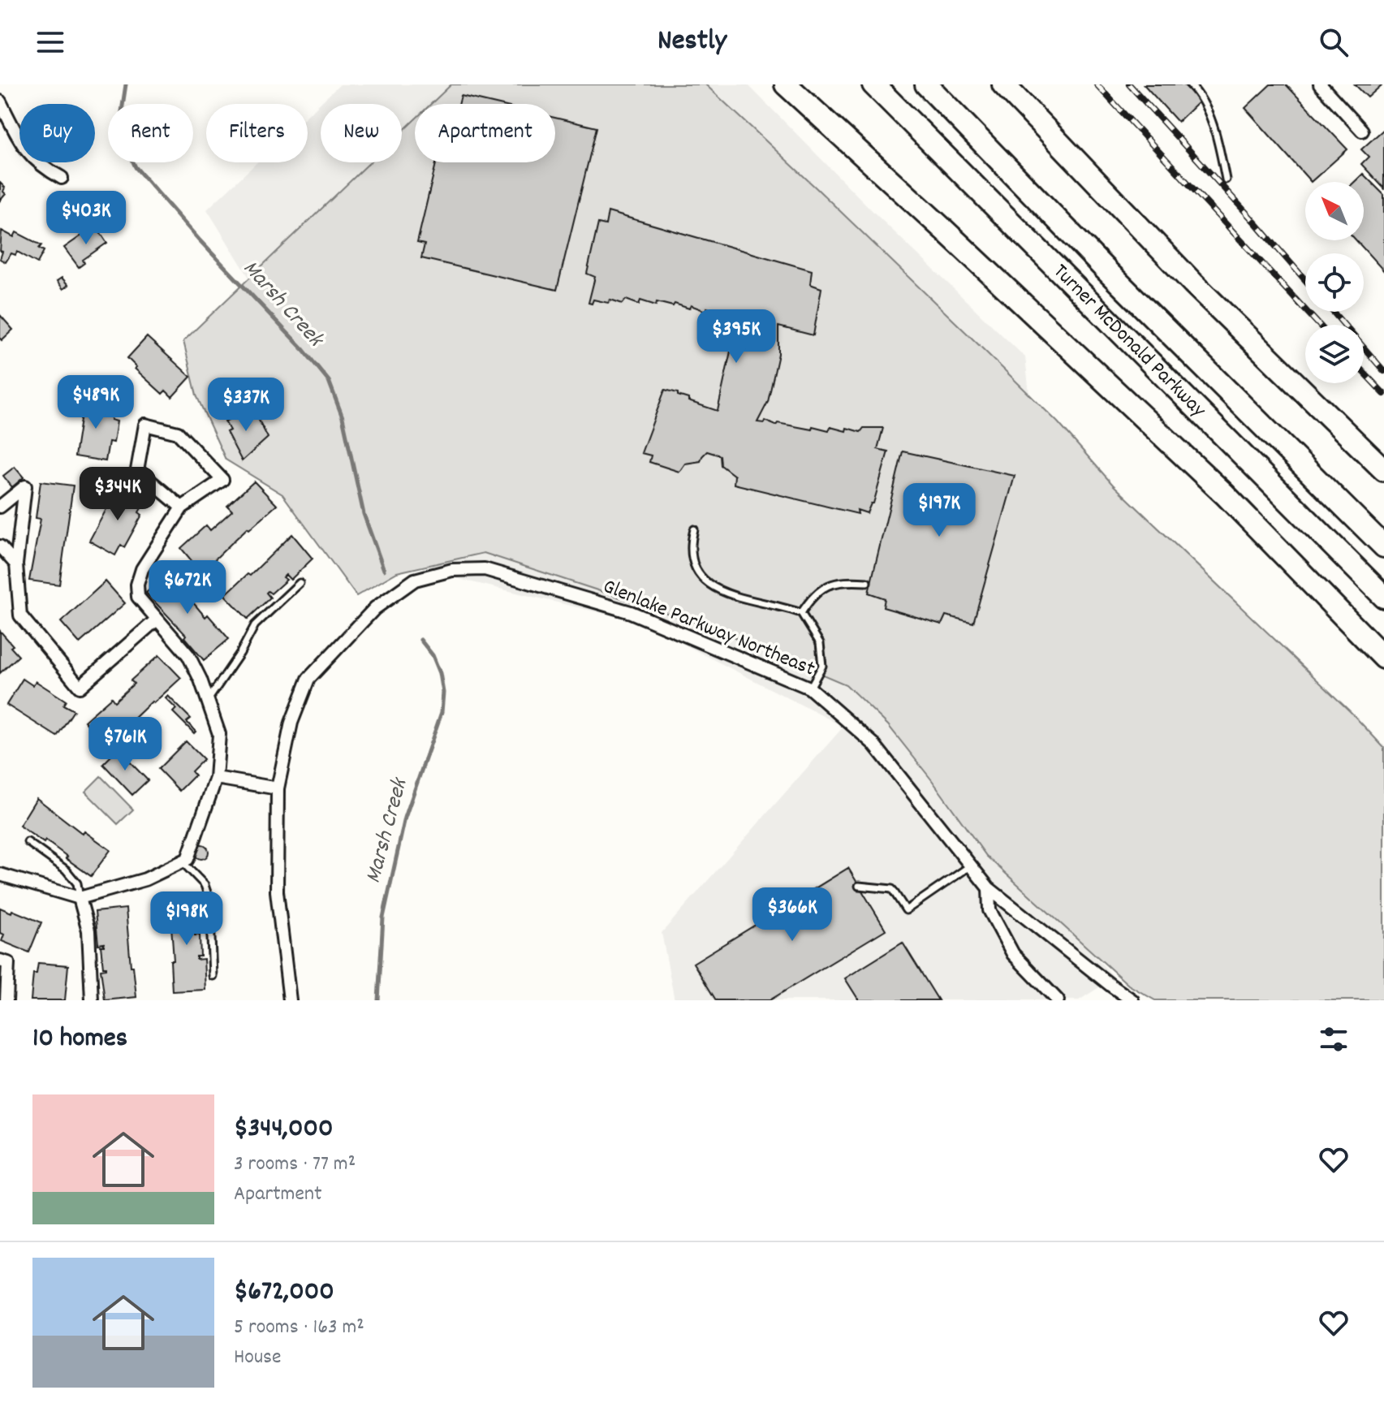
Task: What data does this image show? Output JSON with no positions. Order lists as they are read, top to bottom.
{
  "streets": {
    "highway": ["Turner McDonald Parkway"],
    "street": ["Glenlake Parkway Northeast"]
  },
  "water": ["Marsh Creek"],
  "north": "top left",
  "page": {
    "header": "Nestly",
    "chip": [
      "Buy",
      "Rent",
      "Filters",
      "New",
      "Apartment"
    ],
    "price": [
      "$403K",
      "$395K",
      "$489K",
      "$337K",
      "$344K",
      "$197K",
      "$672K",
      "$761K",
      "$366K",
      "$198K"
    ],
    "heading": "10 homes",
    "list": [
      {
        "name": "$344,000",
        "note": "3 rooms · 77 m² · Apartment"
      },
      {
        "name": "$672,000",
        "note": "5 rooms · 163 m² · House"
      }
    ]
  }
}
